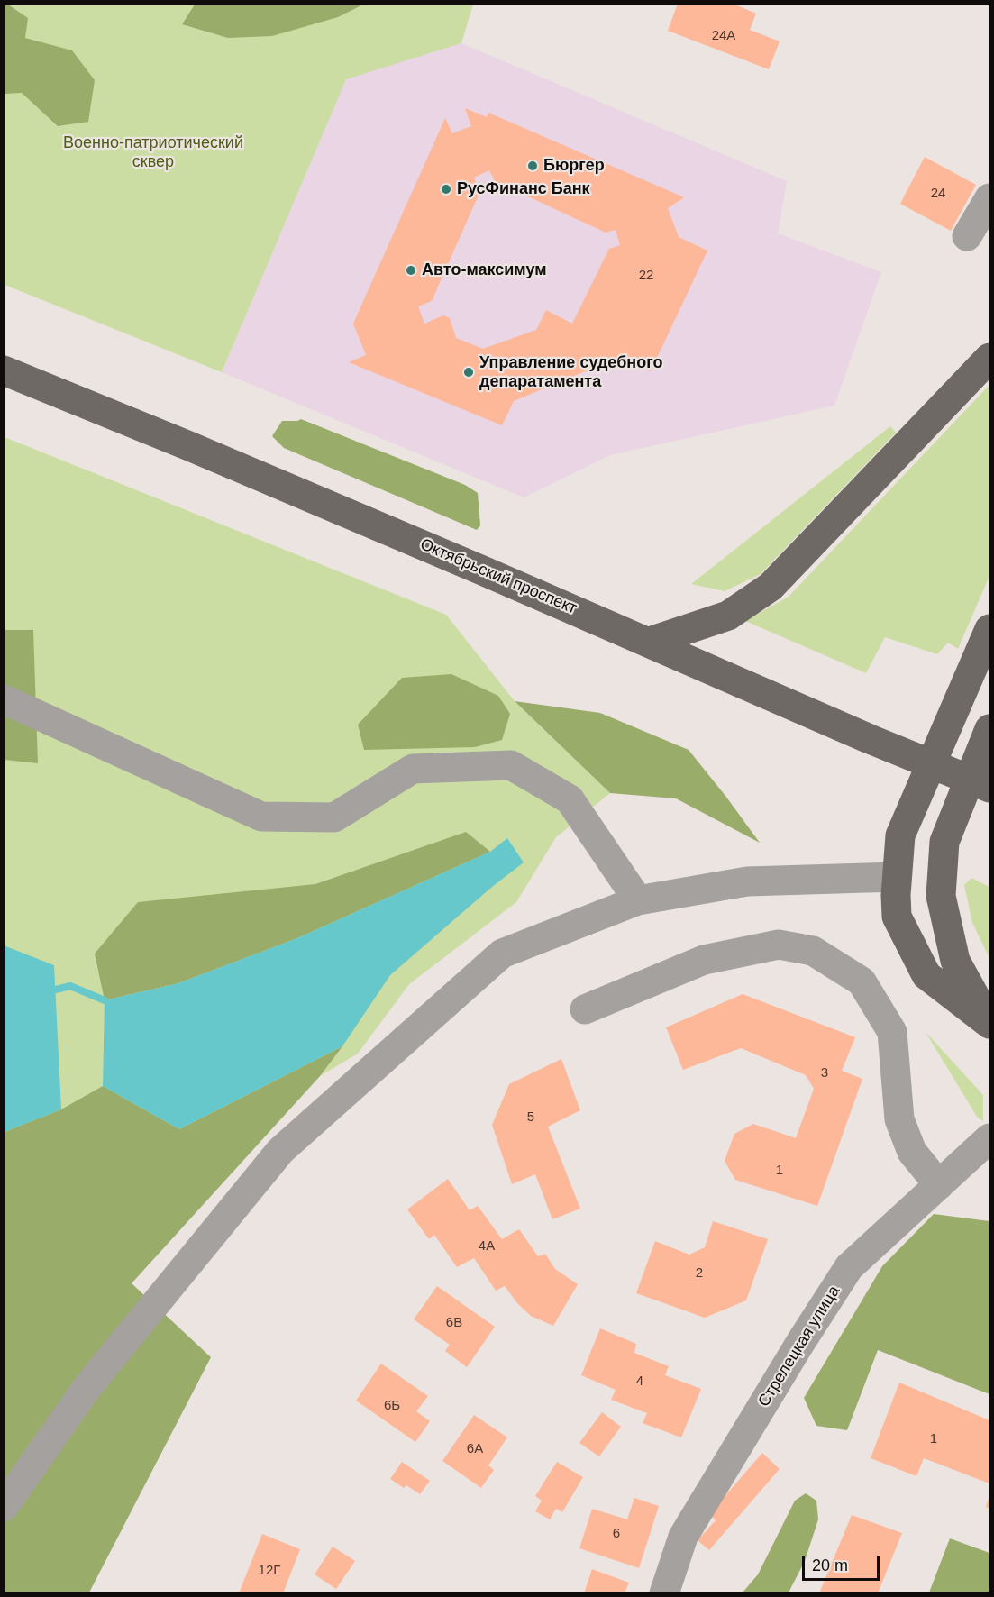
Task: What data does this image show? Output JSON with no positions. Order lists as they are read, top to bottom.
{
  "streets": {
    "main road": ["Октябрьский проспект"],
    "street": ["Стрелецкая улица"]
  },
  "parks": ["Военно-патриотический сквер"],
  "places": [
    "Бюргер",
    "РусФинанс Банк",
    "Авто-максимум",
    "Управление судебного депаратамента"
  ],
  "house_numbers": [
    "24А",
    "24",
    "22",
    "3",
    "5",
    "1",
    "4А",
    "2",
    "6В",
    "4",
    "6Б",
    "1",
    "6А",
    "6",
    "12Г"
  ],
  "scale_bar": "20 m"
}
